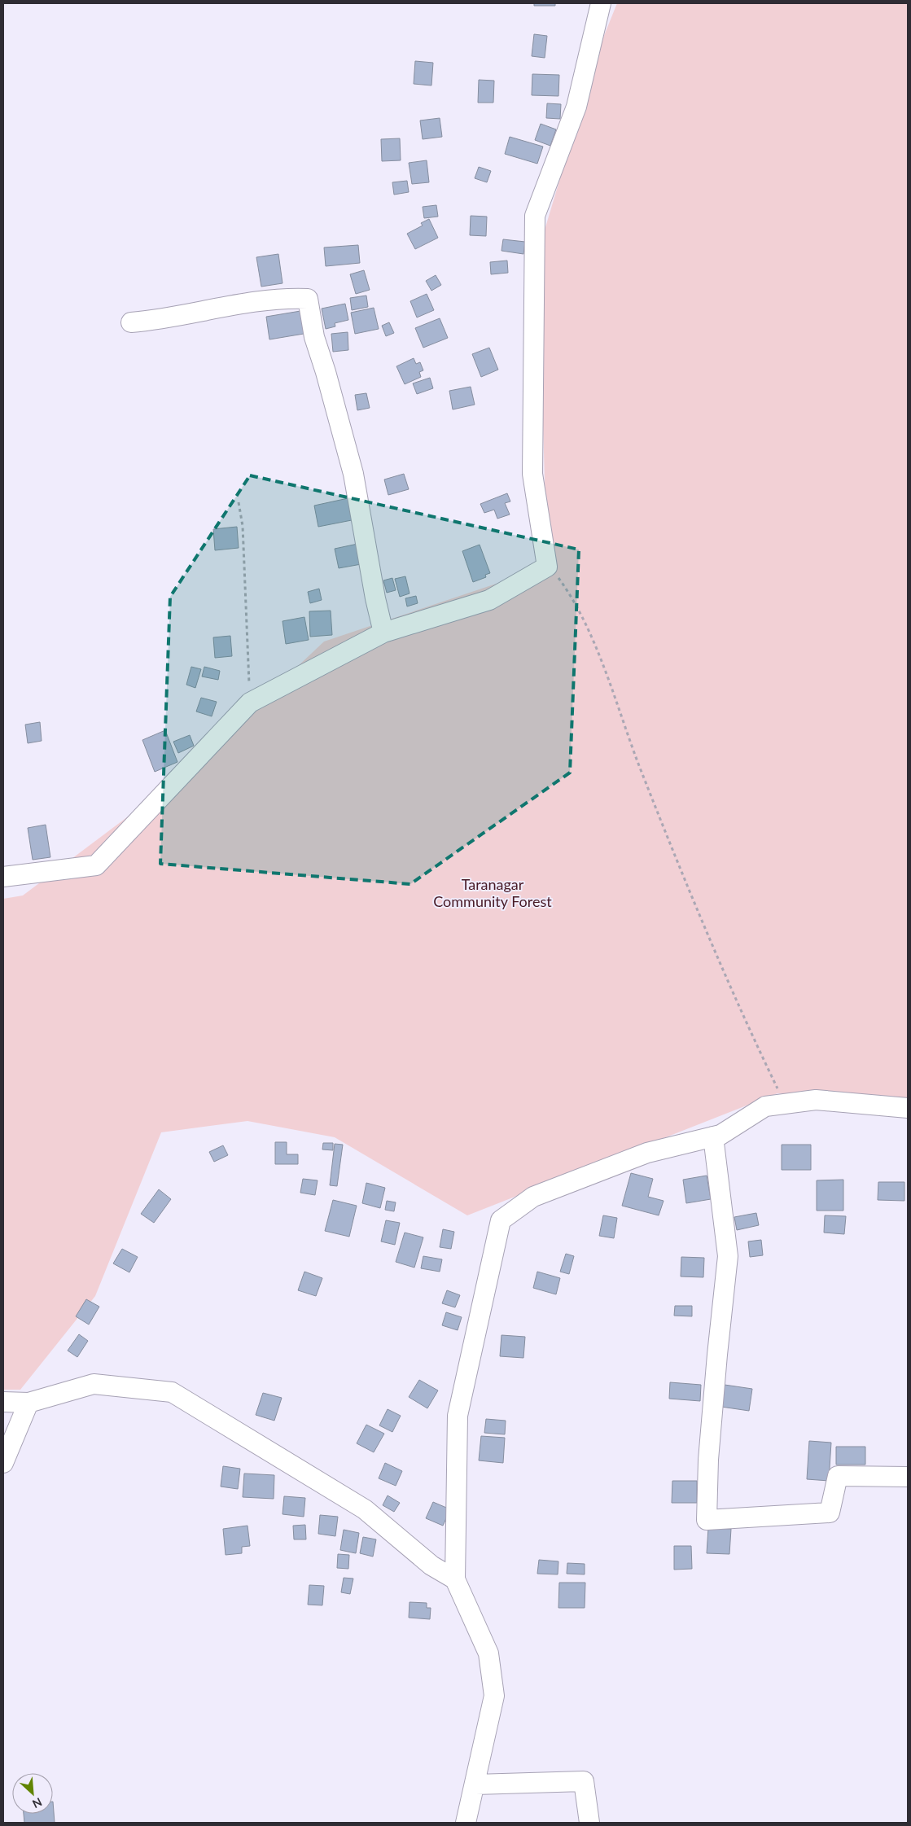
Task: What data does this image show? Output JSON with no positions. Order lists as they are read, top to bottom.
{
  "parks": ["Taranagar Community Forest"],
  "north": "bottom right"
}
